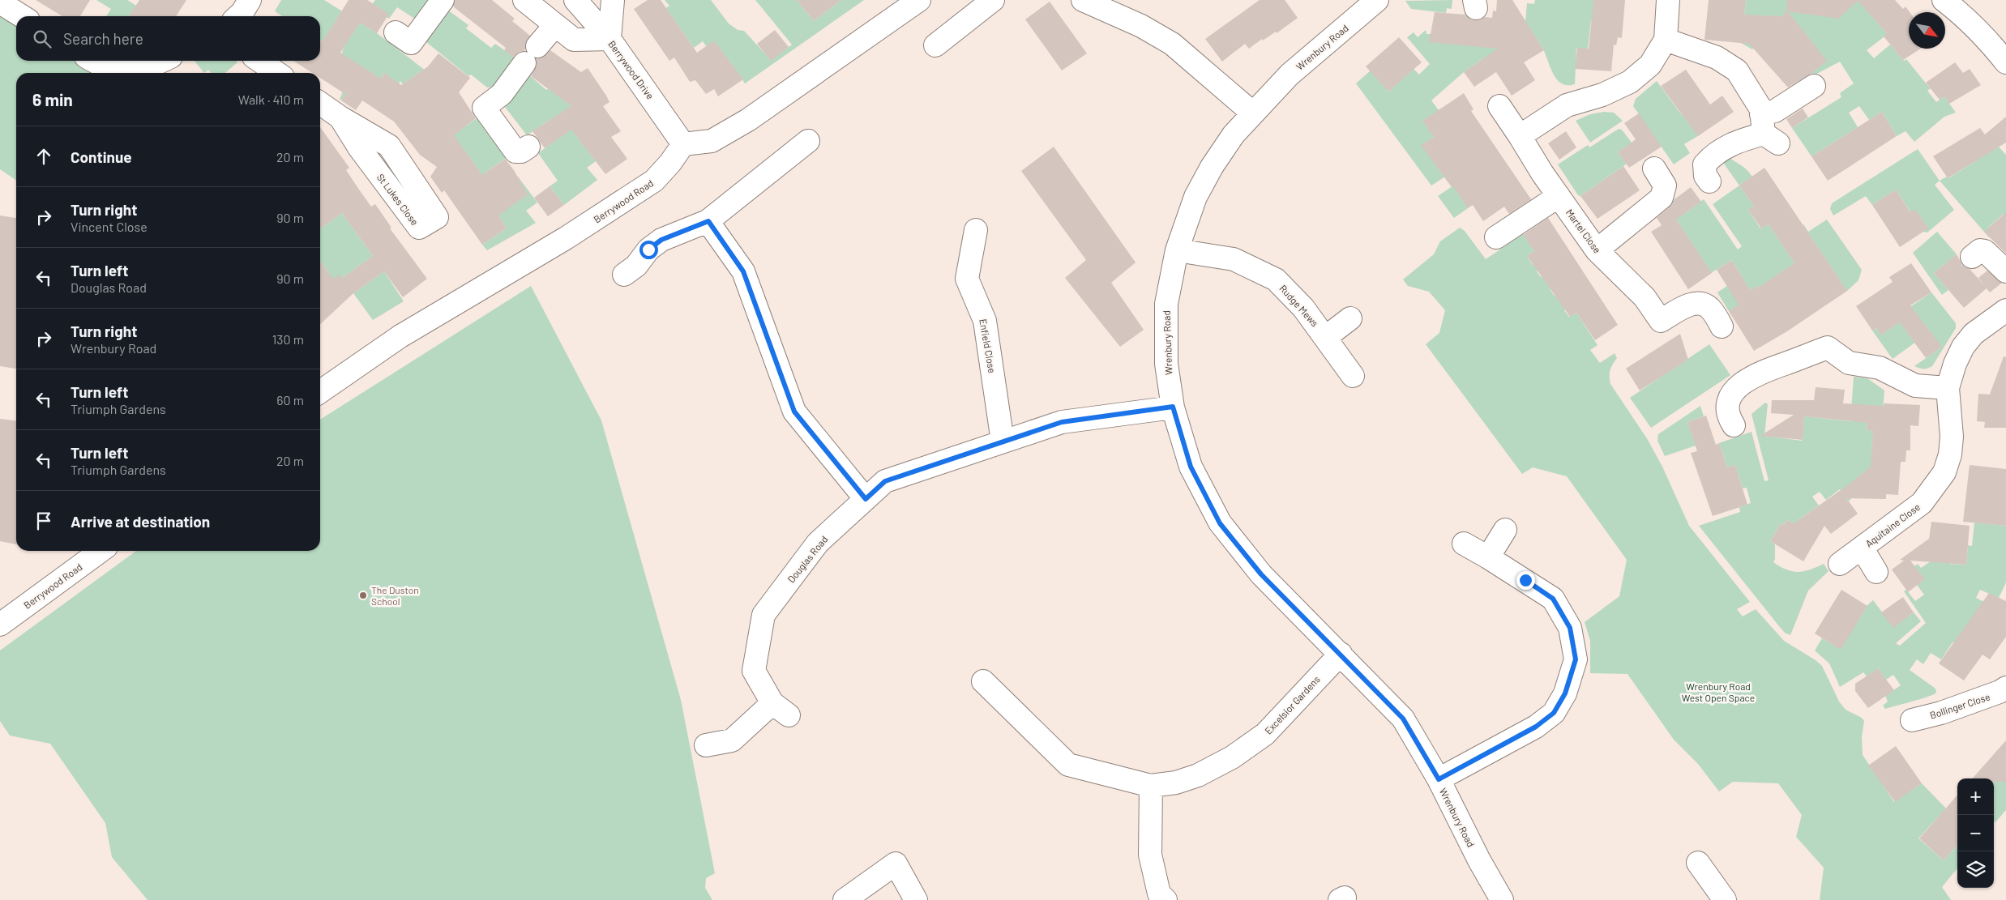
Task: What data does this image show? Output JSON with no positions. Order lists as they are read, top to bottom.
{
  "streets": {
    "street": [
      "Wrenbury Road",
      "Berrywood Drive",
      "St Lukes Close",
      "Berrywood Road",
      "Martel Close",
      "Rudge Mews",
      "Enfield Close",
      "Aquitaine Close",
      "Douglas Road",
      "Excelsior Gardens",
      "Bollinger Close"
    ]
  },
  "crossings": [
    ["Wrenbury Road", "Rudge Mews"],
    ["Wrenbury Road", "Douglas Road"],
    ["Wrenbury Road", "Excelsior Gardens"],
    ["Berrywood Drive", "Berrywood Road"],
    ["Enfield Close", "Douglas Road"]
  ],
  "parks": ["Wrenbury Road West Open Space"],
  "places": ["The Duston School"],
  "north": "bottom right",
  "page": {
    "search": "Search here",
    "heading": ["6 min", "Walk · 410 m"],
    "list": [
      ["Continue", "20 m"],
      ["Turn right", "Vincent Close", "90 m"],
      ["Turn left", "Douglas Road", "90 m"],
      ["Turn right", "Wrenbury Road", "130 m"],
      ["Turn left", "Triumph Gardens", "60 m"],
      ["Turn left", "Triumph Gardens", "20 m"],
      "Arrive at destination"
    ],
    "map_buttons": ["+", "−"]
  }
}
